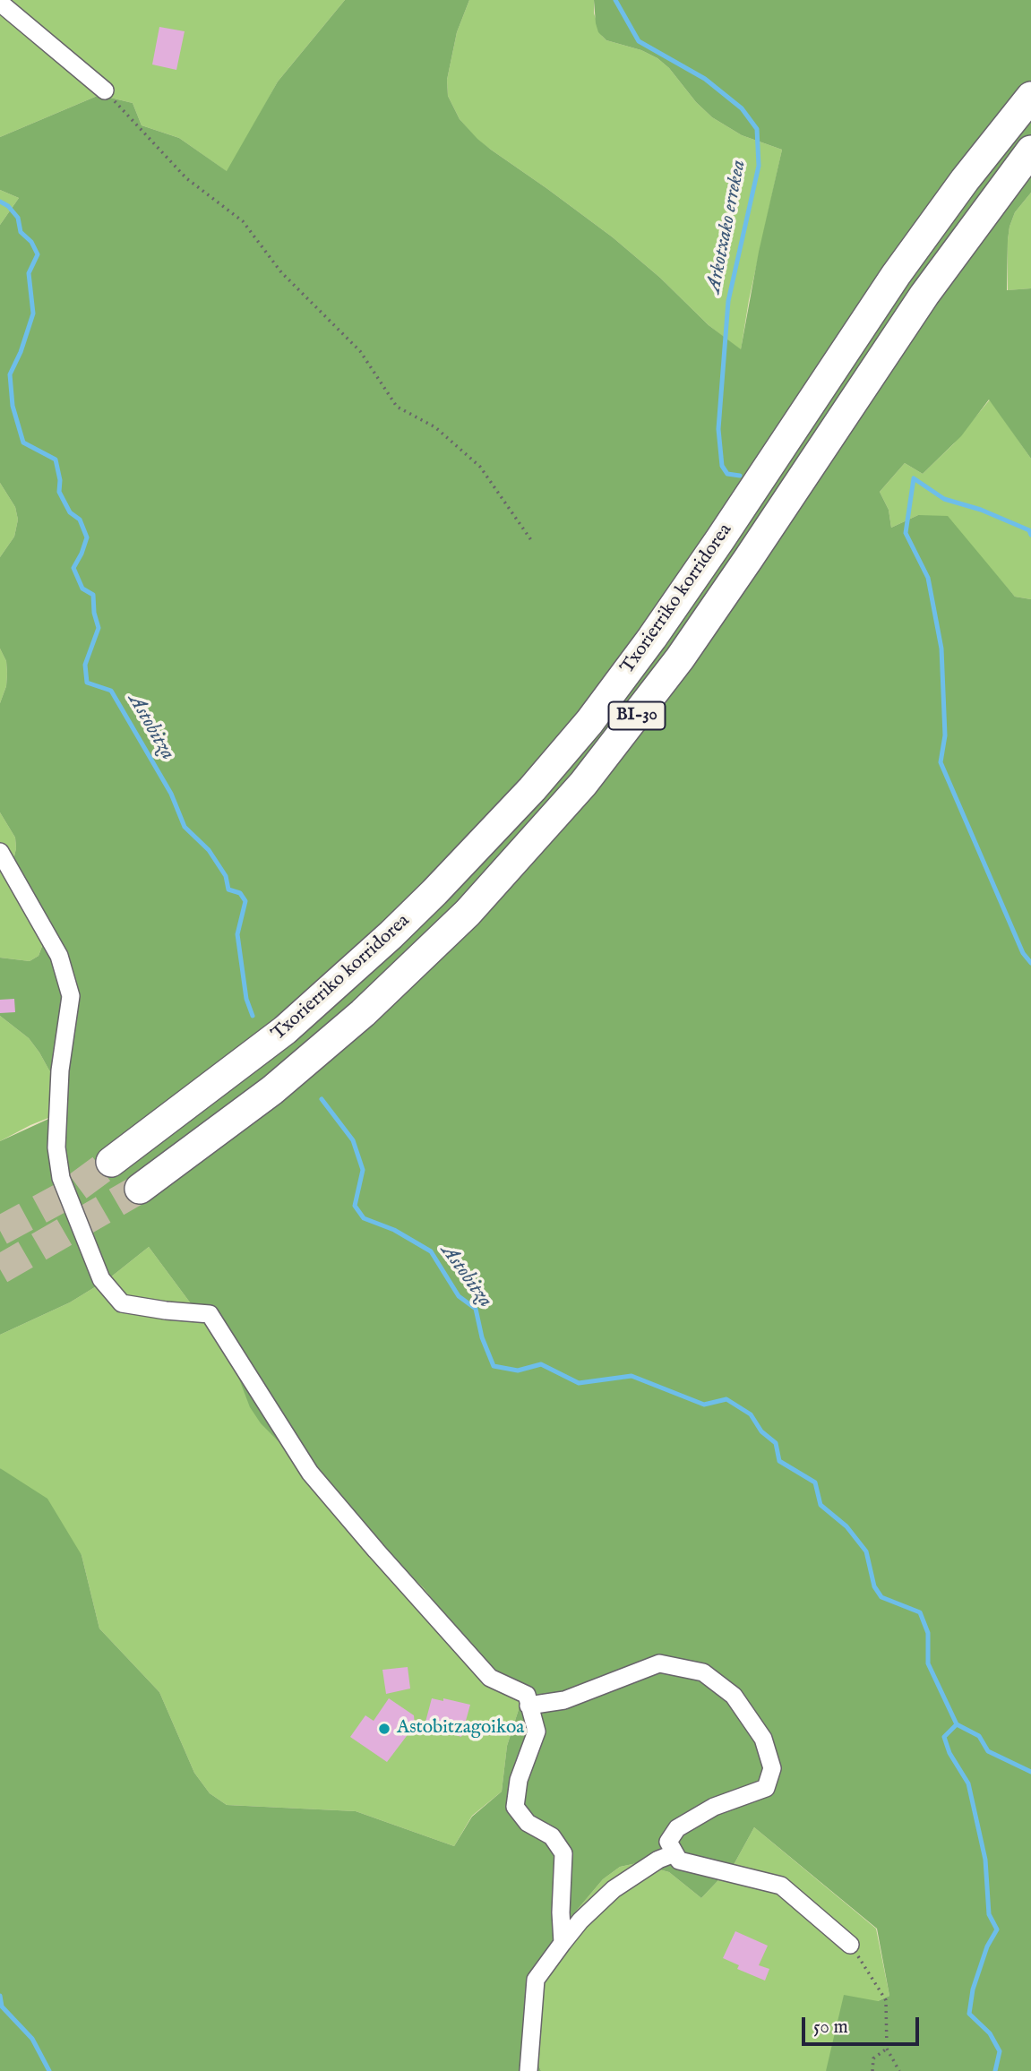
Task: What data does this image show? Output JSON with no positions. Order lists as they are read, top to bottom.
{
  "streets": {
    "highway": ["Txorierriko korridorea", "BI-30"]
  },
  "water": ["Arkotxako errekea", "Astobitza"],
  "places": ["Astobitzagoikoa"],
  "scale_bar": "50 m"
}
